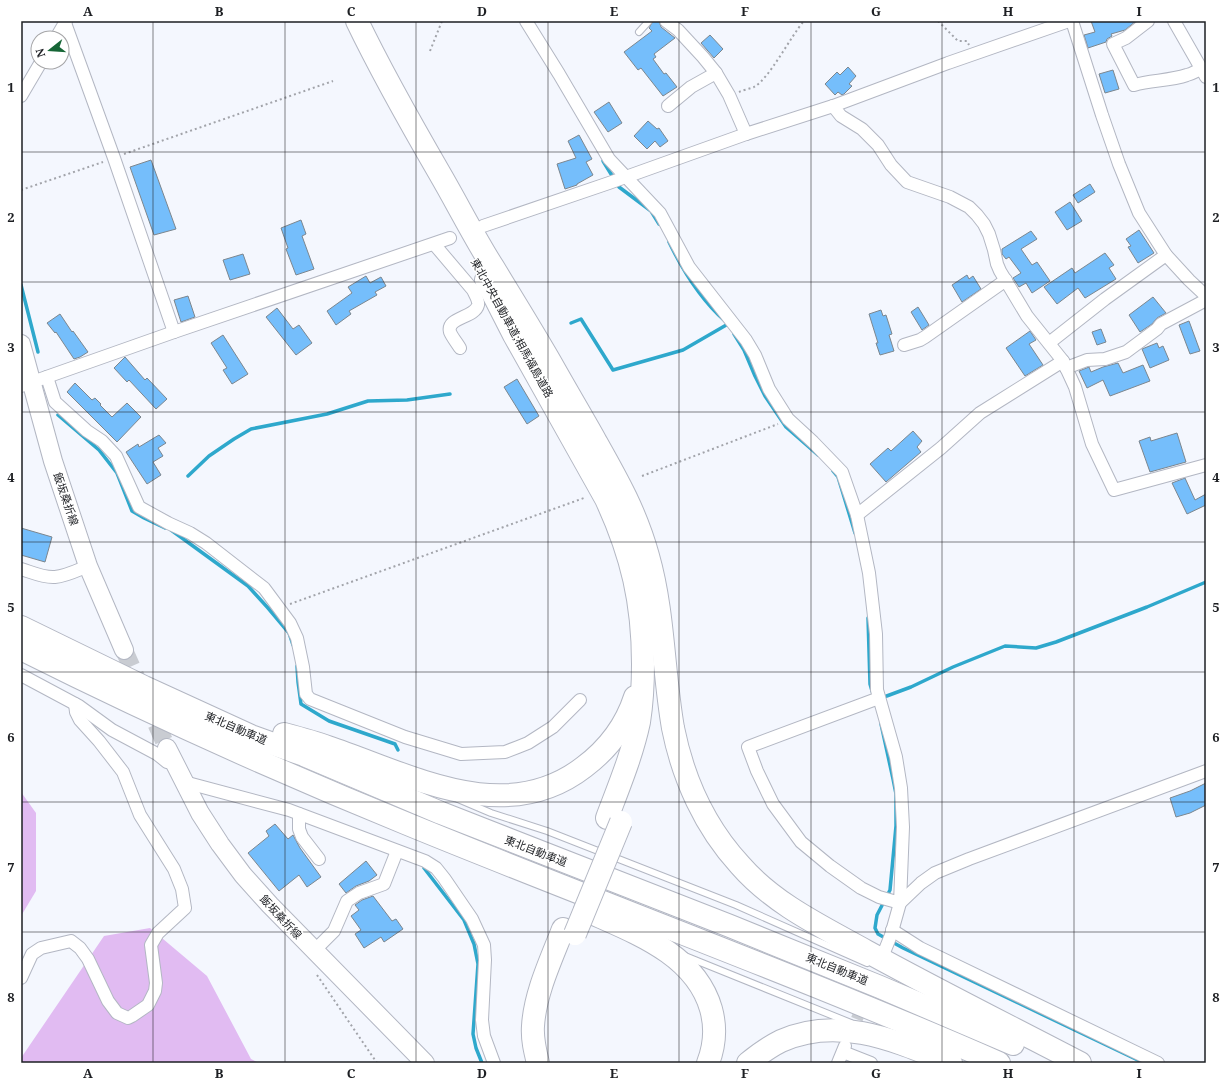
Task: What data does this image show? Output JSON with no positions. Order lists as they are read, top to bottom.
{
  "streets": {
    "highway": ["東北中央自動車道;相馬福島道路", "東北自動車道"],
    "main road": ["飯坂桑折線"]
  },
  "north": "left",
  "grid": {
    "columns": [
      "A",
      "B",
      "C",
      "D",
      "E",
      "F",
      "G",
      "H",
      "I"
    ],
    "rows": [
      "1",
      "2",
      "3",
      "4",
      "5",
      "6",
      "7",
      "8"
    ]
  }
}
